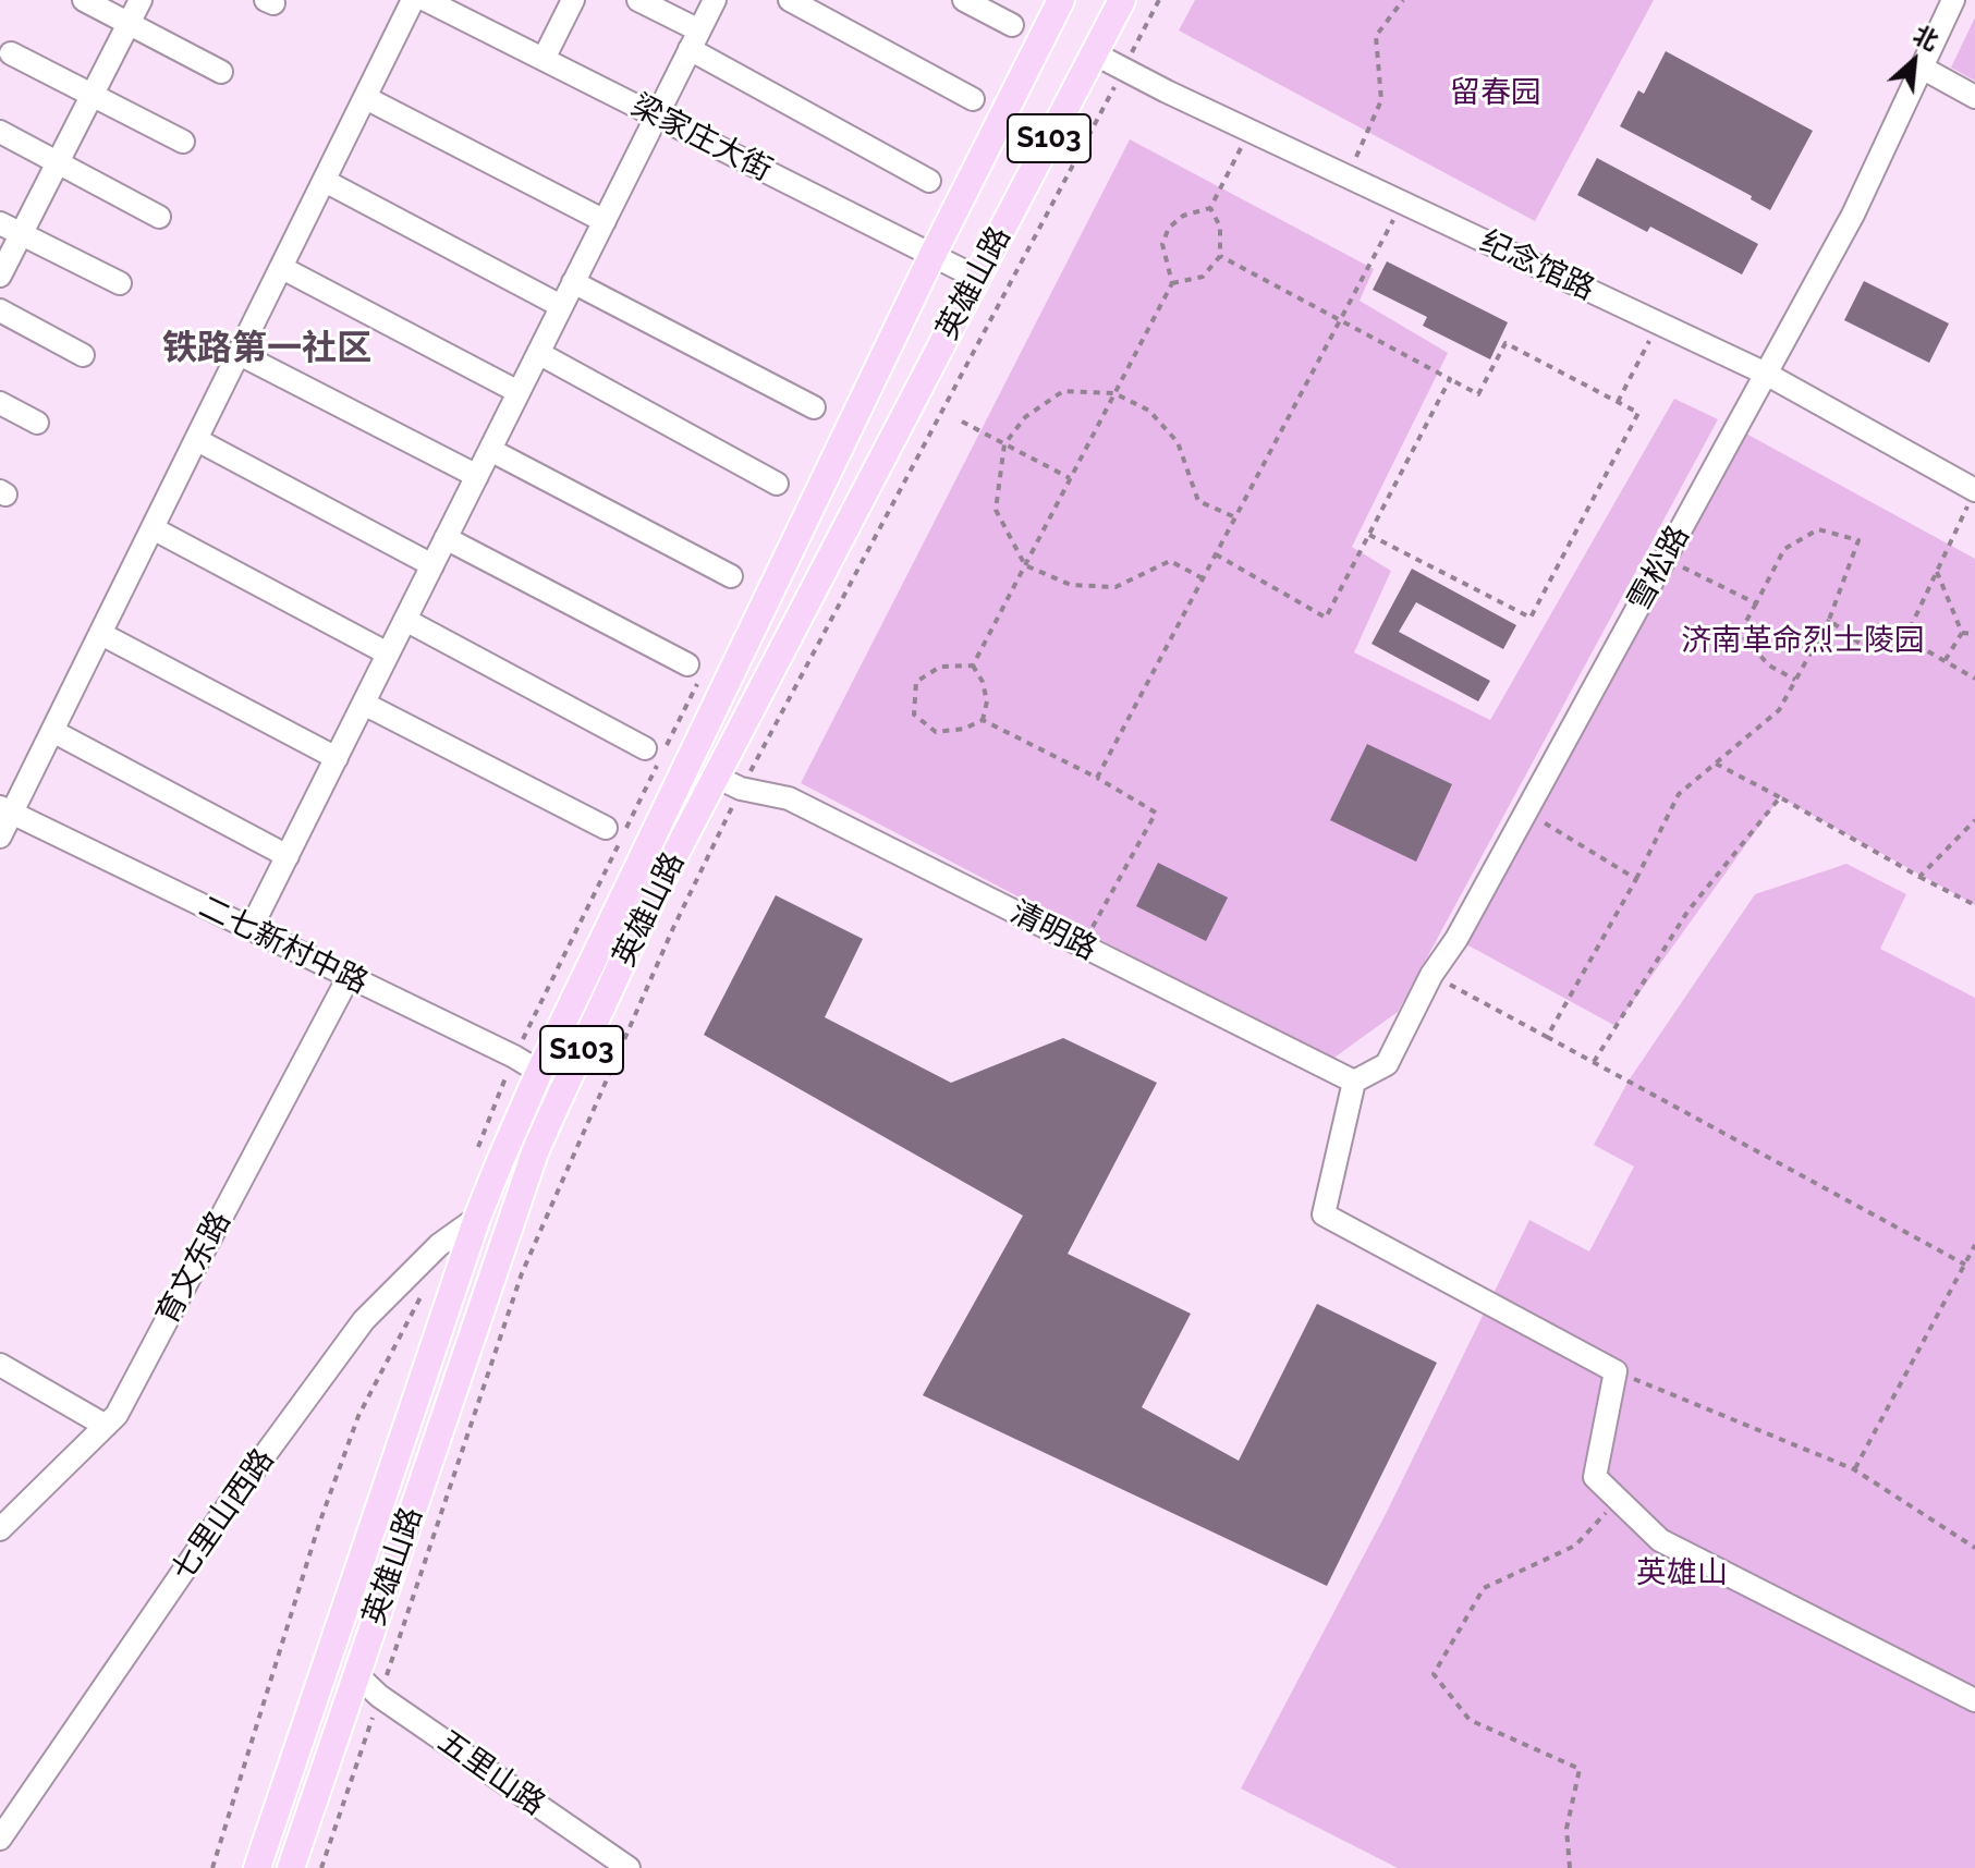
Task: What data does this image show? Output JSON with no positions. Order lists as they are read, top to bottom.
{
  "streets": {
    "main road": ["S103", "英雄山路"],
    "street": [
      "梁家庄大街",
      "纪念馆路",
      "雪松路",
      "清明路",
      "二七新村中路",
      "育文东路",
      "七里山西路",
      "五里山路"
    ]
  },
  "crossings": [
    ["梁家庄大街", "英雄山路"],
    ["纪念馆路", "英雄山路"],
    ["纪念馆路", "雪松路"],
    ["英雄山路", "清明路"],
    ["英雄山路", "二七新村中路"],
    ["英雄山路", "七里山西路"],
    ["英雄山路", "五里山路"],
    ["雪松路", "清明路"],
    ["二七新村中路", "育文东路"]
  ],
  "districts": ["铁路第一社区"],
  "parks": ["留春园", "济南革命烈士陵园", "英雄山"],
  "north": "top right"
}
